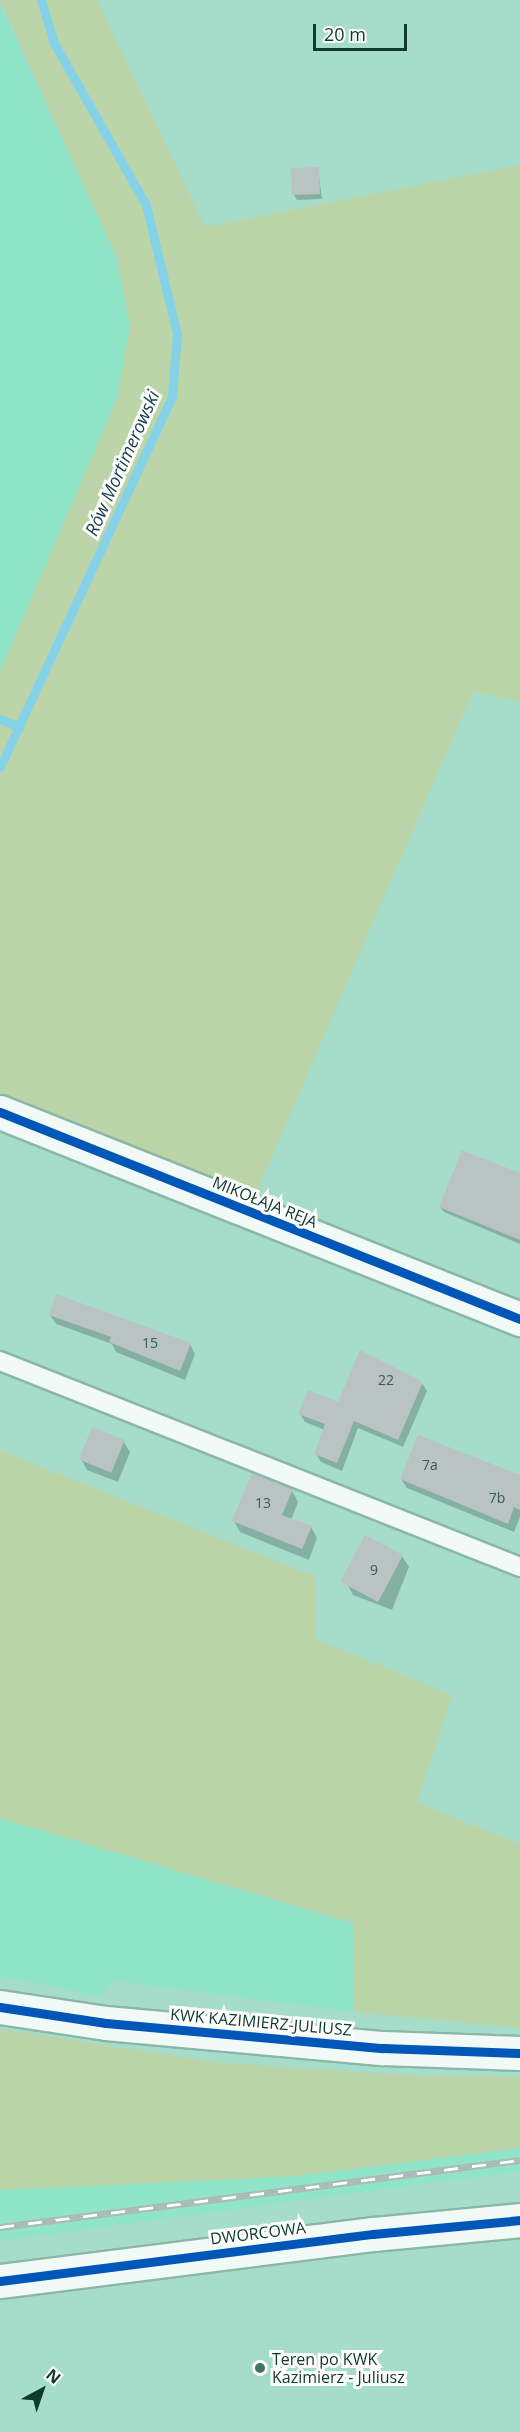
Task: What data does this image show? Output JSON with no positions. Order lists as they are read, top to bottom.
{
  "streets": {
    "street": ["MIKOŁAJA REJA", "KWK KAZIMIERZ-JULIUSZ", "DWORCOWA"]
  },
  "water": ["Rów Mortimerowski"],
  "places": ["Teren po KWK Kazimierz - Juliusz"],
  "house_numbers": [
    "15",
    "22",
    "7a",
    "7b",
    "13",
    "9"
  ],
  "scale_bar": "20 m",
  "north": "top right"
}
